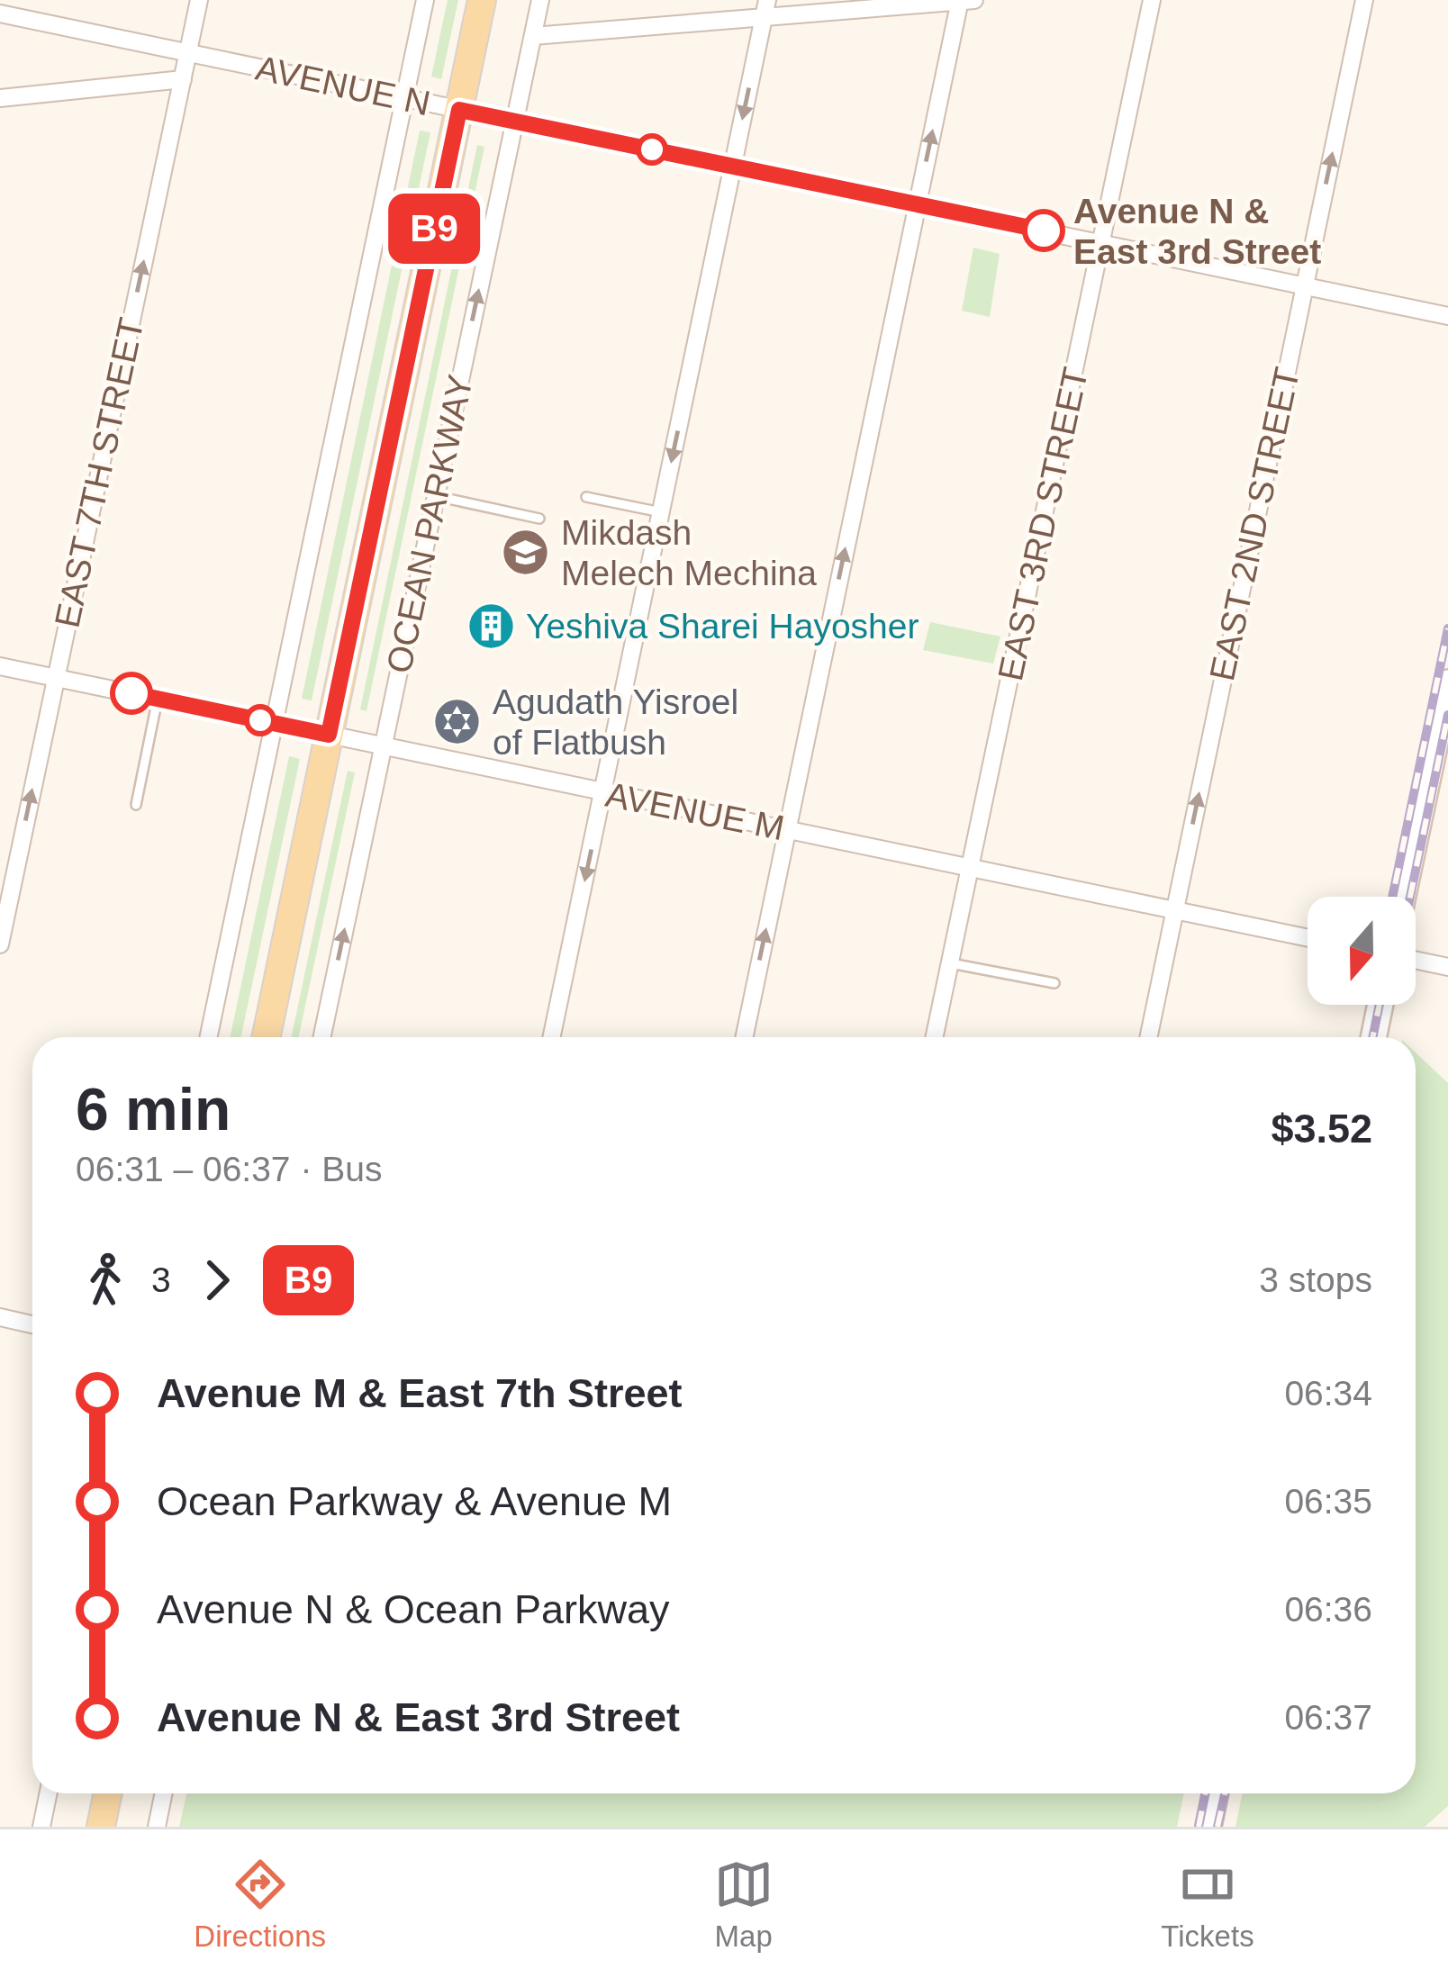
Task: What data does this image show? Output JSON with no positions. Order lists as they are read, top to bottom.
{
  "streets": {
    "main road": ["OCEAN PARKWAY"],
    "street": [
      "AVENUE N",
      "EAST 7TH STREET",
      "EAST 3RD STREET",
      "EAST 2ND STREET",
      "AVENUE M"
    ]
  },
  "crossings": [
    ["AVENUE N", "EAST 7TH STREET"],
    ["AVENUE N", "OCEAN PARKWAY"],
    ["AVENUE N", "EAST 3RD STREET"],
    ["AVENUE N", "EAST 2ND STREET"],
    ["EAST 7TH STREET", "AVENUE M"],
    ["OCEAN PARKWAY", "AVENUE M"],
    ["EAST 3RD STREET", "AVENUE M"],
    ["EAST 2ND STREET", "AVENUE M"]
  ],
  "one_way": ["EAST 7TH STREET", "EAST 2ND STREET"],
  "places": {
    "other": ["Avenue N & East 3rd Street"],
    "school or university": ["Mikdash Melech Mechina"],
    "building": ["Yeshiva Sharei Hayosher"],
    "synagogue": ["Agudath Yisroel of Flatbush"]
  },
  "lines": ["bus line B9"],
  "north": "bottom",
  "page": {
    "on_map": "B9",
    "heading": ["6 min", "06:31 – 06:37 · Bus", "$3.52"],
    "legs": ["3", "B9", "3 stops"],
    "list": [
      {
        "name": "Avenue M & East 7th Street",
        "value": "06:34"
      },
      {
        "name": "Ocean Parkway & Avenue M",
        "value": "06:35"
      },
      {
        "name": "Avenue N & Ocean Parkway",
        "value": "06:36"
      },
      {
        "name": "Avenue N & East 3rd Street",
        "value": "06:37"
      }
    ],
    "tabs": ["Directions", "Map", "Tickets"]
  }
}
